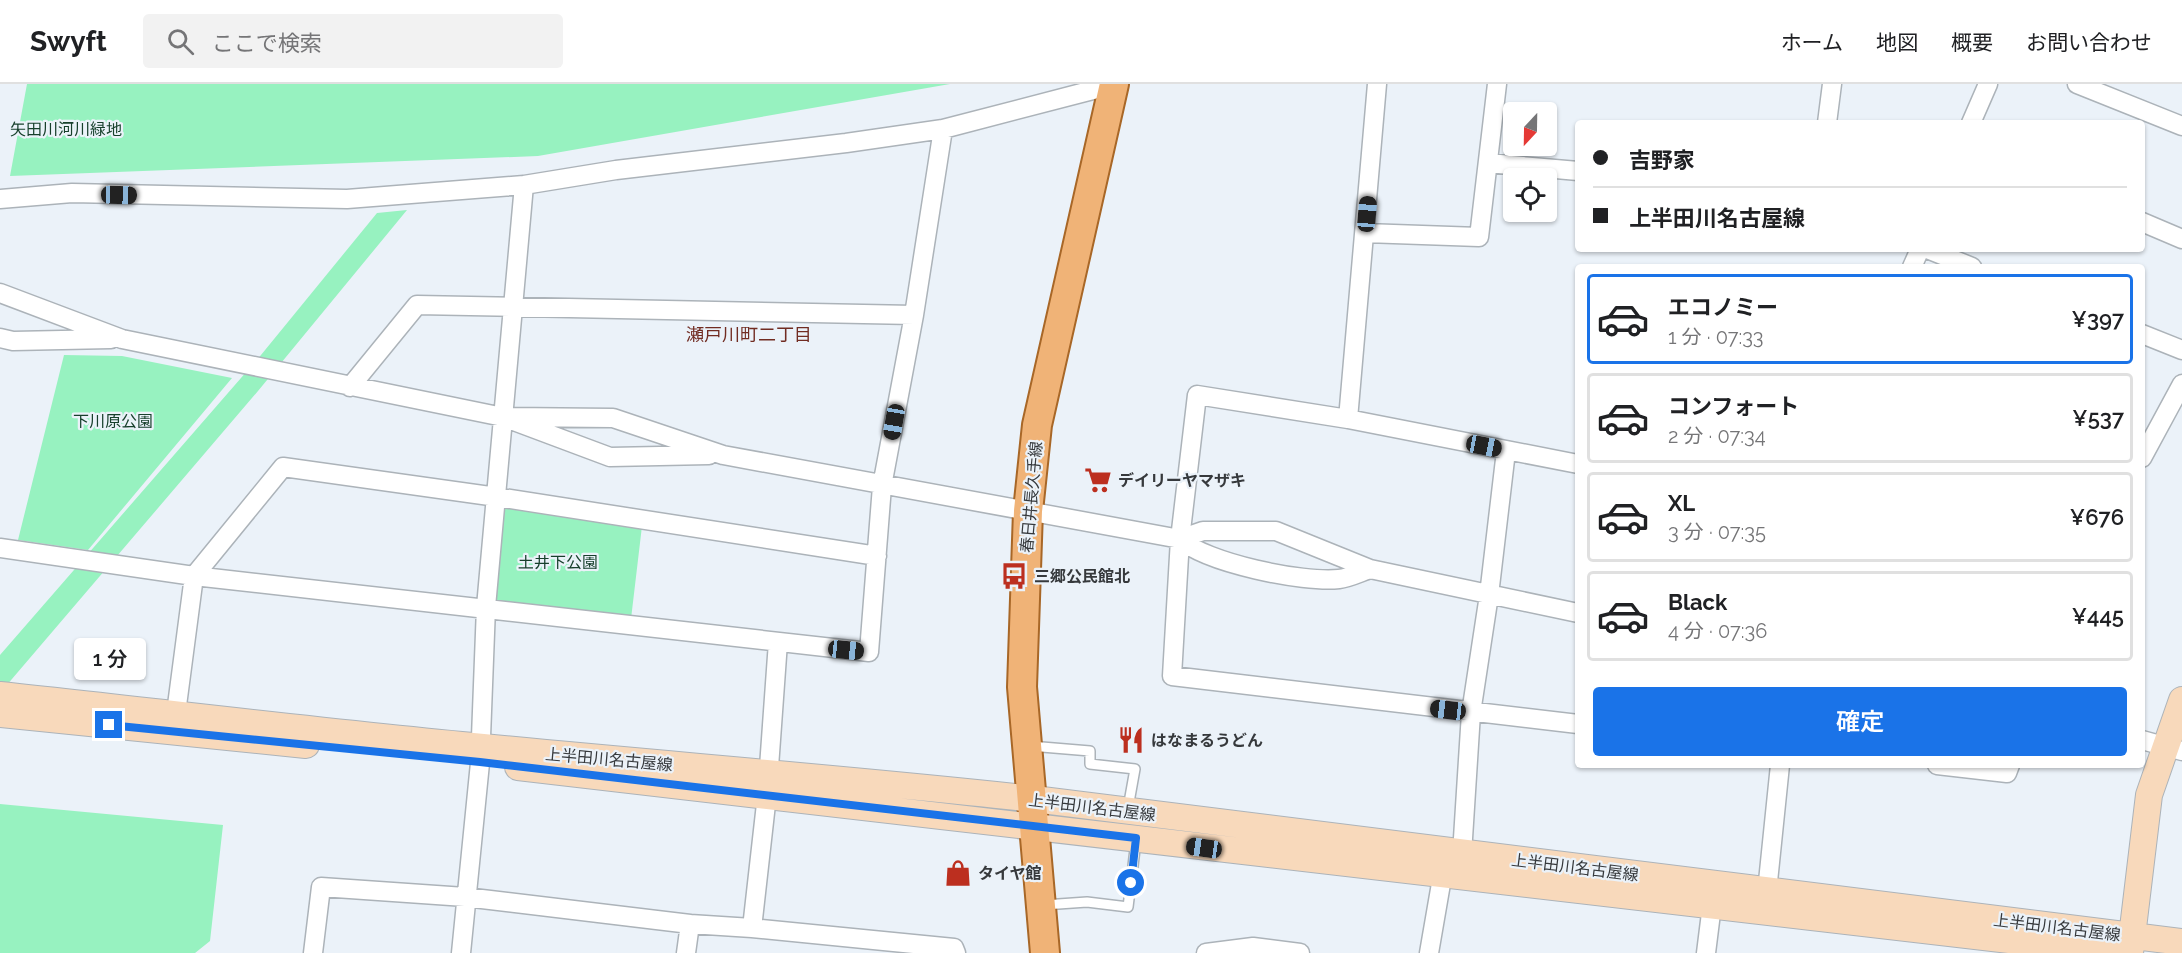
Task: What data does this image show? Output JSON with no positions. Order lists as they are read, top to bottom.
{
  "streets": {
    "main road": ["春日井長久手線", "上半田川名古屋線"]
  },
  "crossings": [
    ["春日井長久手線", "上半田川名古屋線"]
  ],
  "districts": ["瀬戸川町二丁目"],
  "parks": ["矢田川河川緑地", "下川原公園", "土井下公園"],
  "places": {
    "supermarket": ["デイリーヤマザキ"],
    "bus stop": ["三郷公民館北"],
    "restaurant": ["はなまるうどん"],
    "shop": ["タイヤ館"]
  },
  "north": "bottom",
  "page": {
    "header": "Swyft",
    "search": "ここで検索",
    "nav": [
      "ホーム",
      "地図",
      "概要",
      "お問い合わせ"
    ],
    "banner": ["吉野家", "上半田川名古屋線"],
    "list": [
      {
        "name": "エコノミー",
        "note": "1 分 · 07:33",
        "value": "¥397"
      },
      {
        "name": "コンフォート",
        "note": "2 分 · 07:34",
        "value": "¥537"
      },
      {
        "name": "XL",
        "note": "3 分 · 07:35",
        "value": "¥676"
      },
      {
        "name": "Black",
        "note": "4 分 · 07:36",
        "value": "¥445"
      }
    ],
    "bubble": "1 分",
    "buttons": "確定"
  }
}
